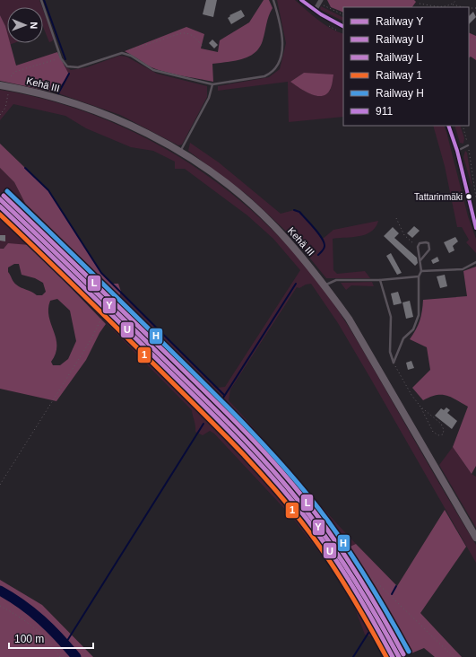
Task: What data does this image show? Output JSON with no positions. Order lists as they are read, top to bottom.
{
  "streets": {
    "highway": ["Kehä III"]
  },
  "places": ["Tattarinmäki"],
  "lines": [
    "transit line 911",
    "rail line H",
    "rail line L",
    "rail line Y",
    "rail line U",
    "rail line 1"
  ],
  "legend": [
    "Railway Y",
    "Railway U",
    "Railway L",
    "Railway 1",
    "Railway H",
    "911"
  ],
  "scale_bar": "100 m",
  "north": "right"
}
